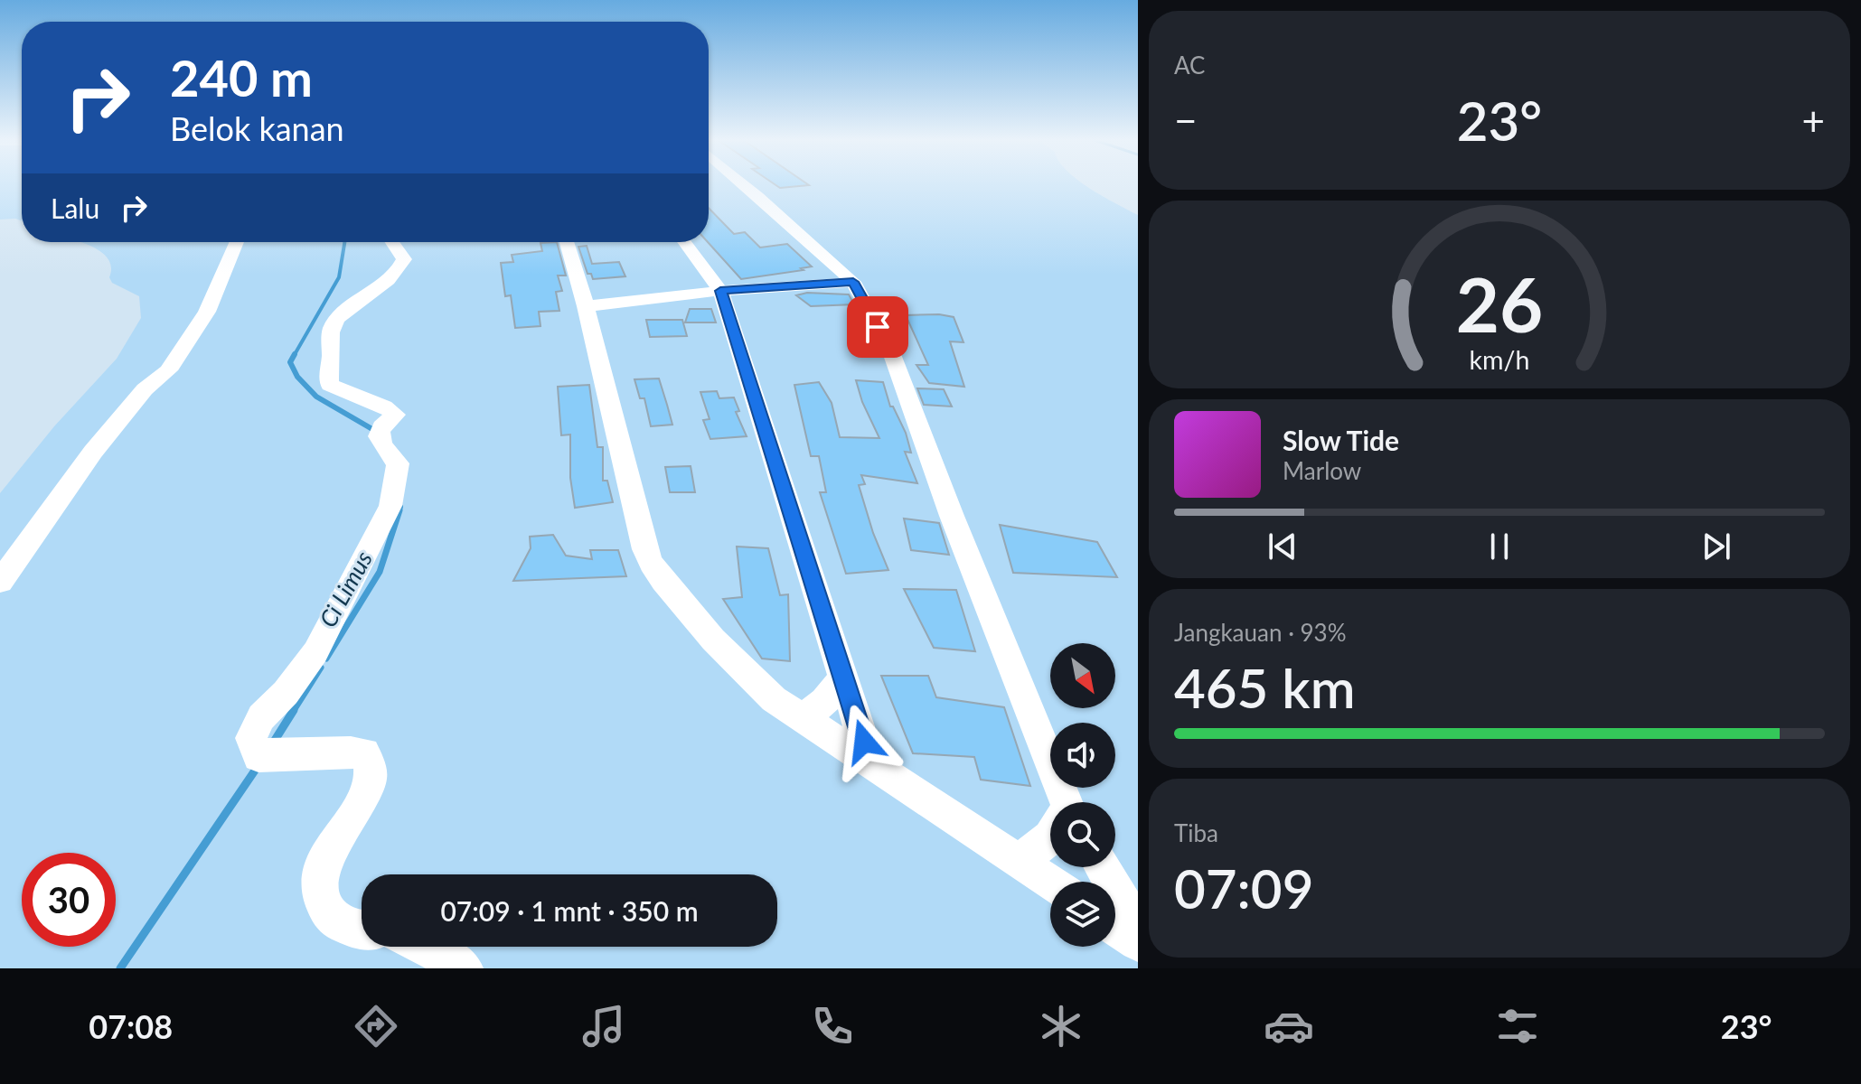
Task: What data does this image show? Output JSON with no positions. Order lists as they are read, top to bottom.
{
  "water": ["Ci Limus"],
  "north": "bottom right",
  "page": {
    "tile": [
      "AC",
      ["Jangkauan · 93%", "465 km"],
      ["Tiba", "07:09"]
    ],
    "turn": ["240 m", "Belok kanan"],
    "heat": ["−", "23°", "+"],
    "then": "Lalu",
    "song": ["Slow Tide", "Marlow"],
    "limit": "30",
    "trip": "07:09 · 1 mnt · 350 m",
    "tabs": ["07:08", "23°"],
    "gauge": ["26", "km/h"]
  }
}
